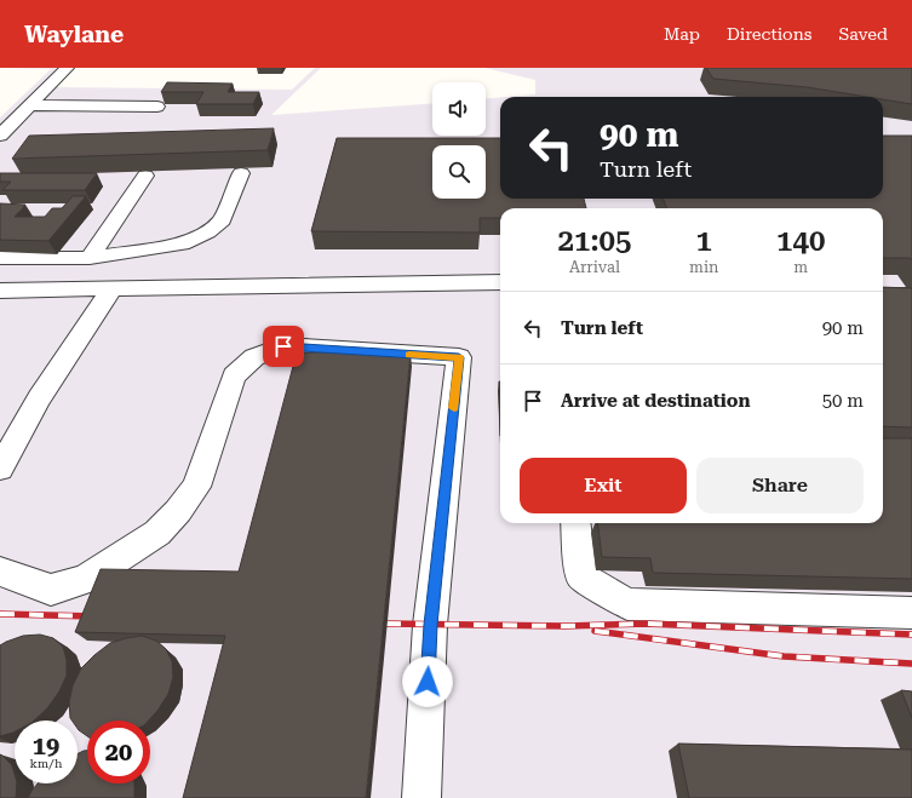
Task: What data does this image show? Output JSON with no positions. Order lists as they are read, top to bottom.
{
  "page": {
    "header": "Waylane",
    "nav": ["Map", "Directions", "Saved"],
    "turn": ["90 m", "Turn left"],
    "eta": [
      "21:05",
      "Arrival",
      "1",
      "min",
      "140",
      "m"
    ],
    "list": [
      {
        "name": "Turn left",
        "value": "90 m"
      },
      {
        "name": "Arrive at destination",
        "value": "50 m"
      }
    ],
    "buttons": ["Exit", "Share"],
    "speed": "19 km/h",
    "limit": "20"
  }
}
